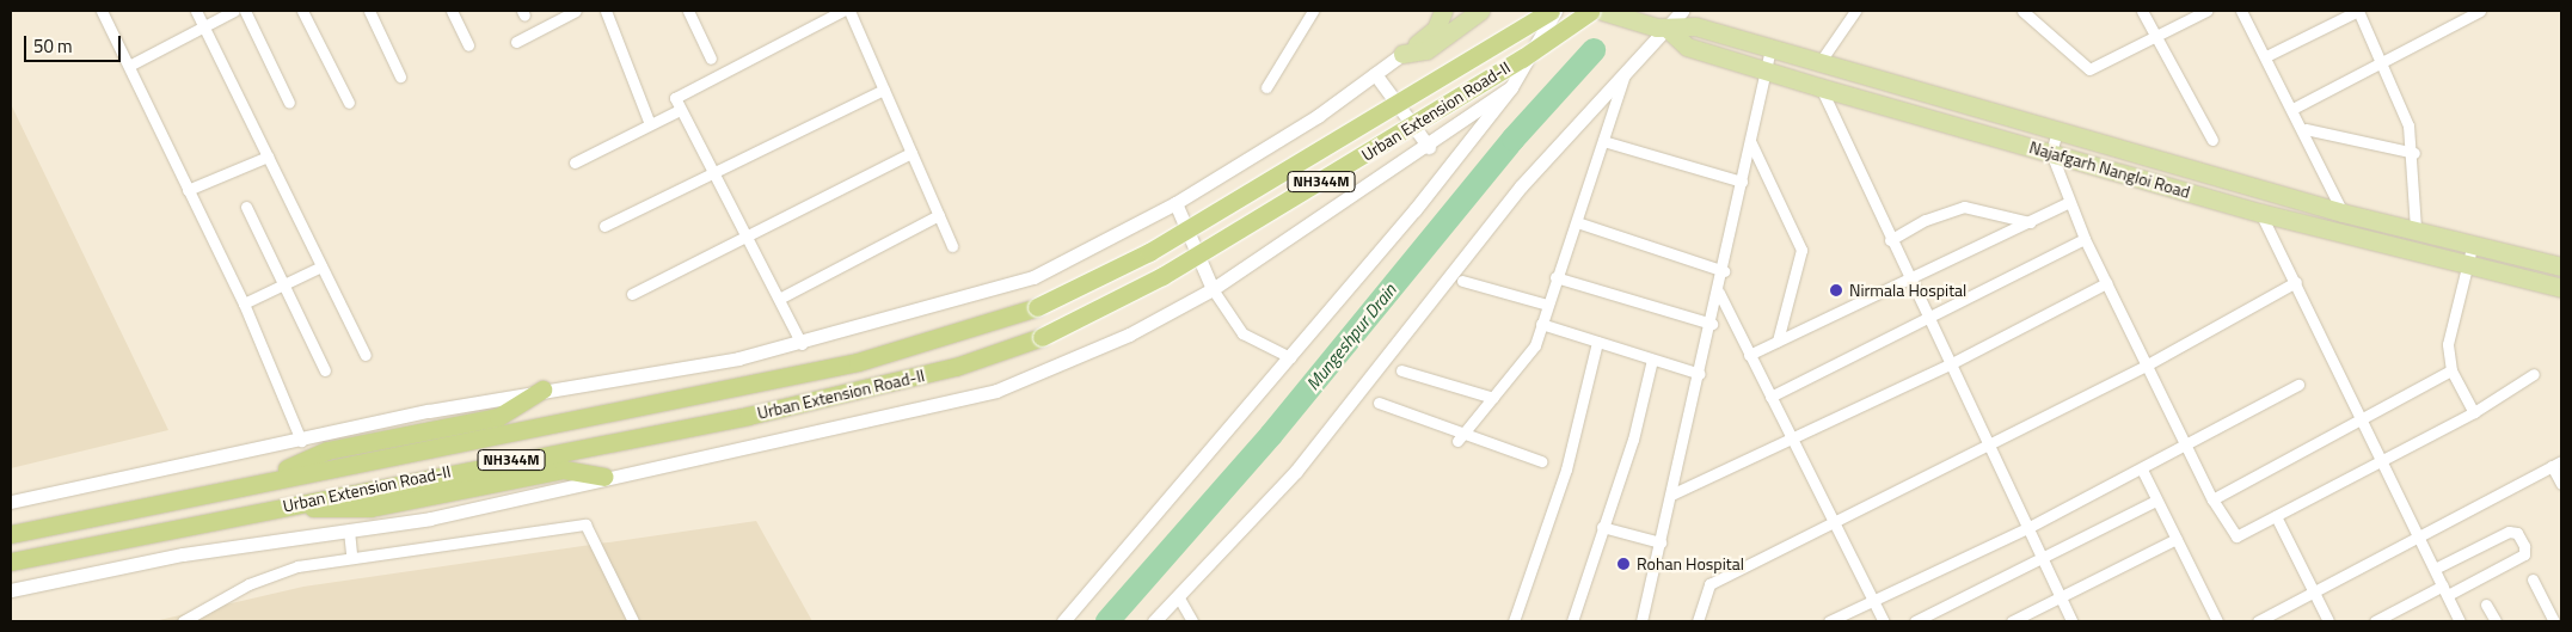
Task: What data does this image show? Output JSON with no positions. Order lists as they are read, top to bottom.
{
  "streets": {
    "highway": ["Urban Extension Road-II", "NH344M"],
    "main road": ["Najafgarh Nangloi Road"]
  },
  "water": ["Mungeshpur Drain"],
  "places": ["Nirmala Hospital", "Rohan Hospital"],
  "scale_bar": "50 m"
}
